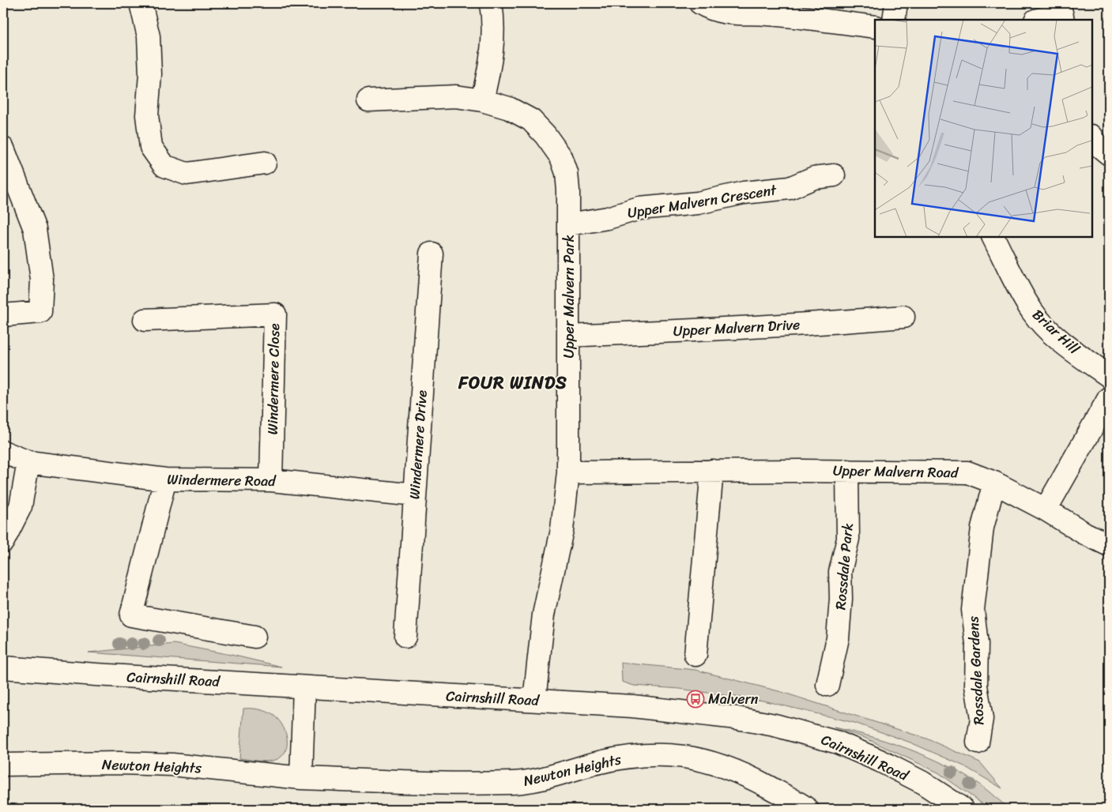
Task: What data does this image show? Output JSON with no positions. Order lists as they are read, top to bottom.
{
  "streets": {
    "street": [
      "Upper Malvern Crescent",
      "Upper Malvern Park",
      "Upper Malvern Drive",
      "Briar Hill",
      "Windermere Close",
      "Windermere Drive",
      "Upper Malvern Road",
      "Windermere Road",
      "Rossdale Park",
      "Rossdale Gardens",
      "Cairnshill Road",
      "Newton Heights"
    ]
  },
  "crossings": [
    ["Upper Malvern Crescent", "Upper Malvern Park"],
    ["Upper Malvern Park", "Upper Malvern Drive"],
    ["Upper Malvern Park", "Upper Malvern Road"],
    ["Upper Malvern Park", "Cairnshill Road"],
    ["Windermere Close", "Windermere Road"],
    ["Windermere Drive", "Windermere Road"],
    ["Upper Malvern Road", "Rossdale Park"],
    ["Upper Malvern Road", "Rossdale Gardens"]
  ],
  "districts": ["FOUR WINDS"],
  "places": {
    "bus stop": ["Malvern"]
  }
}
